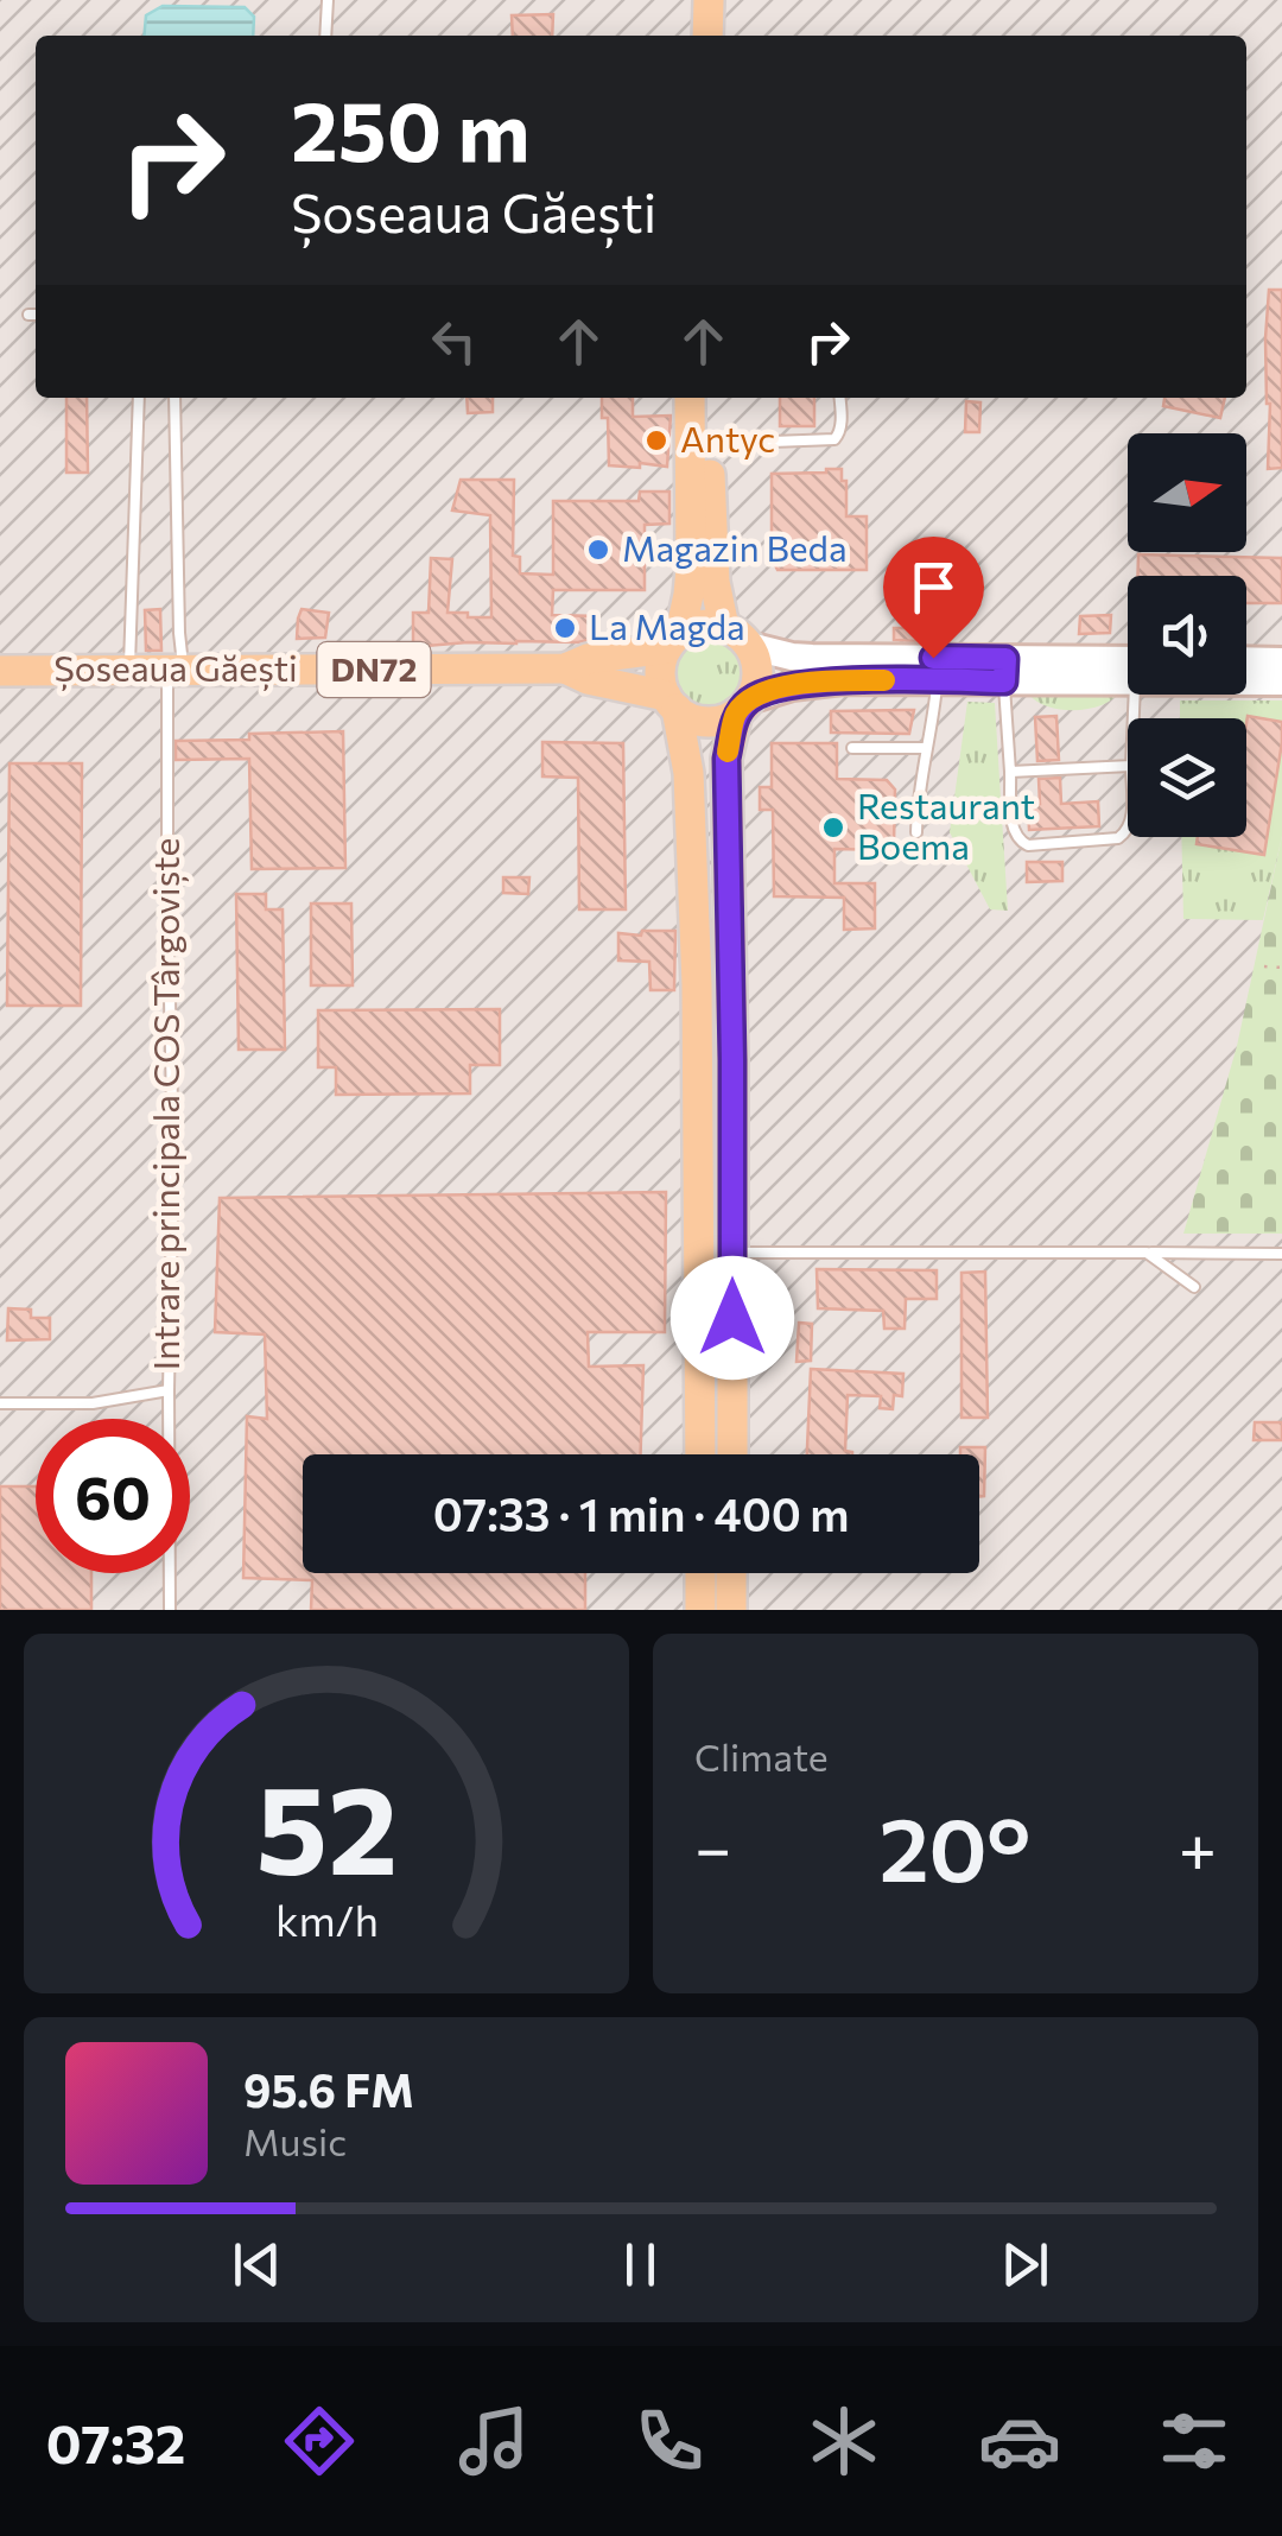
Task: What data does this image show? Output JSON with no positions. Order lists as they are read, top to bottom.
{
  "streets": {
    "main road": ["Șoseaua Găești", "DN72"],
    "lane": ["Intrare principala COS Târgoviște"]
  },
  "crossings": [
    ["Șoseaua Găești", "DN72"],
    ["Șoseaua Găești", "Intrare principala COS Târgoviște"]
  ],
  "places": [
    "Antyc",
    "Magazin Beda",
    "La Magda",
    "Restaurant Boema"
  ],
  "north": "right",
  "page": {
    "turn": ["250 m", "Șoseaua Găești"],
    "limit": "60",
    "trip": "07:33 · 1 min · 400 m",
    "tile": "Climate",
    "heat": ["−", "20°", "+"],
    "song": ["95.6 FM", "Music"],
    "tabs": "07:32",
    "gauge": ["52", "km/h"]
  }
}
